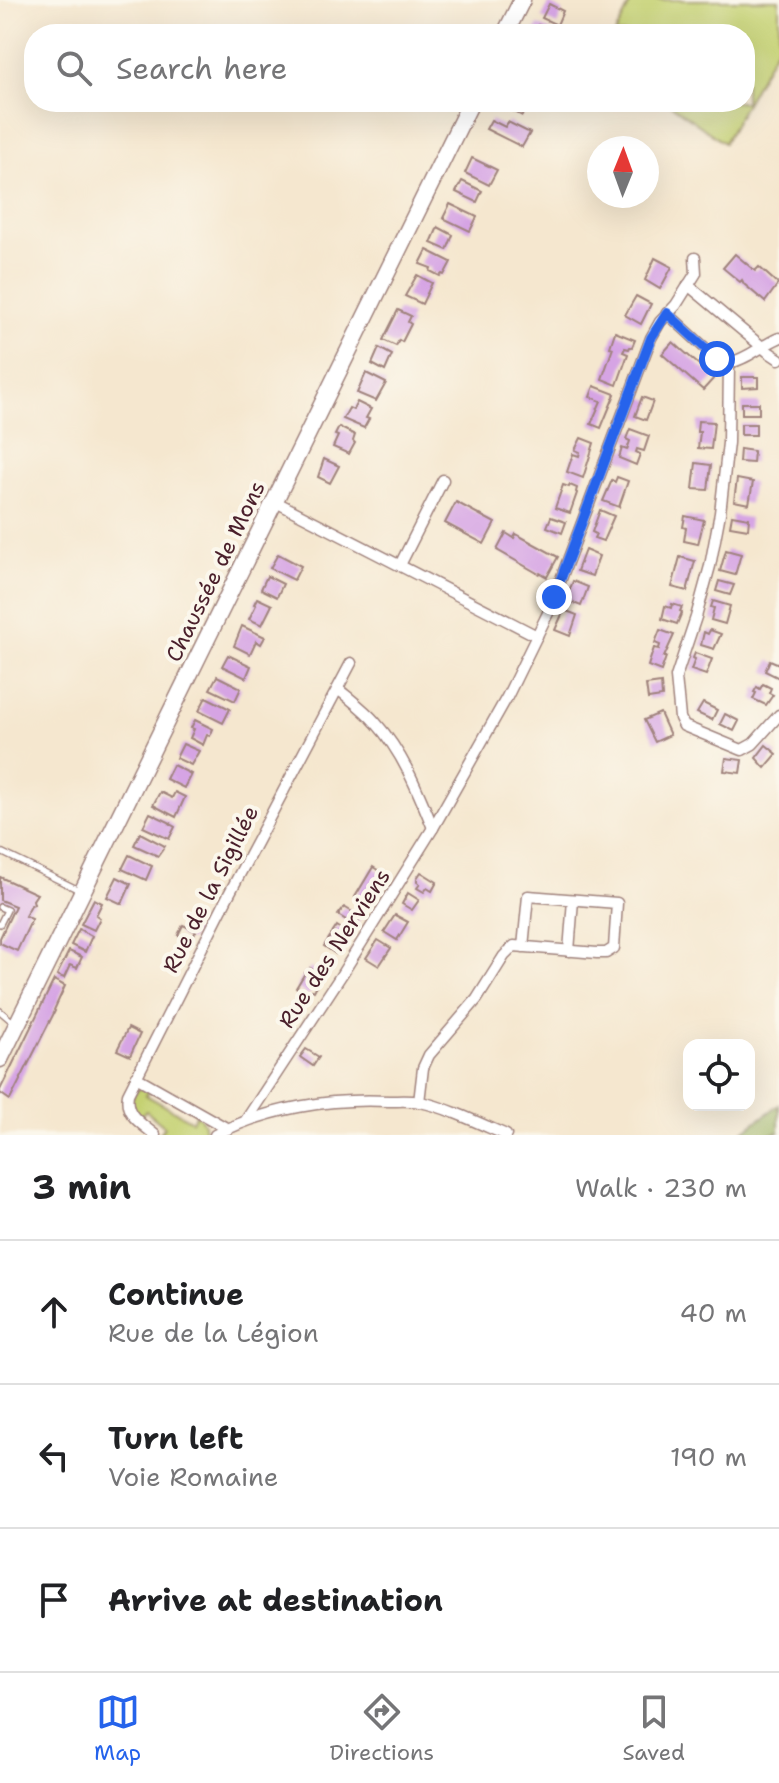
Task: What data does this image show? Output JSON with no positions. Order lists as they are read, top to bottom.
{
  "streets": {
    "main road": ["Chaussée de Mons"],
    "street": ["Rue de la Sigillée", "Rue des Nerviens"]
  },
  "north": "top",
  "page": {
    "search": "Search here",
    "heading": ["3 min", "Walk · 230 m"],
    "list": [
      ["Continue", "Rue de la Légion", "40 m"],
      ["Turn left", "Voie Romaine", "190 m"],
      "Arrive at destination"
    ],
    "nav": ["Map", "Directions", "Saved"]
  }
}
